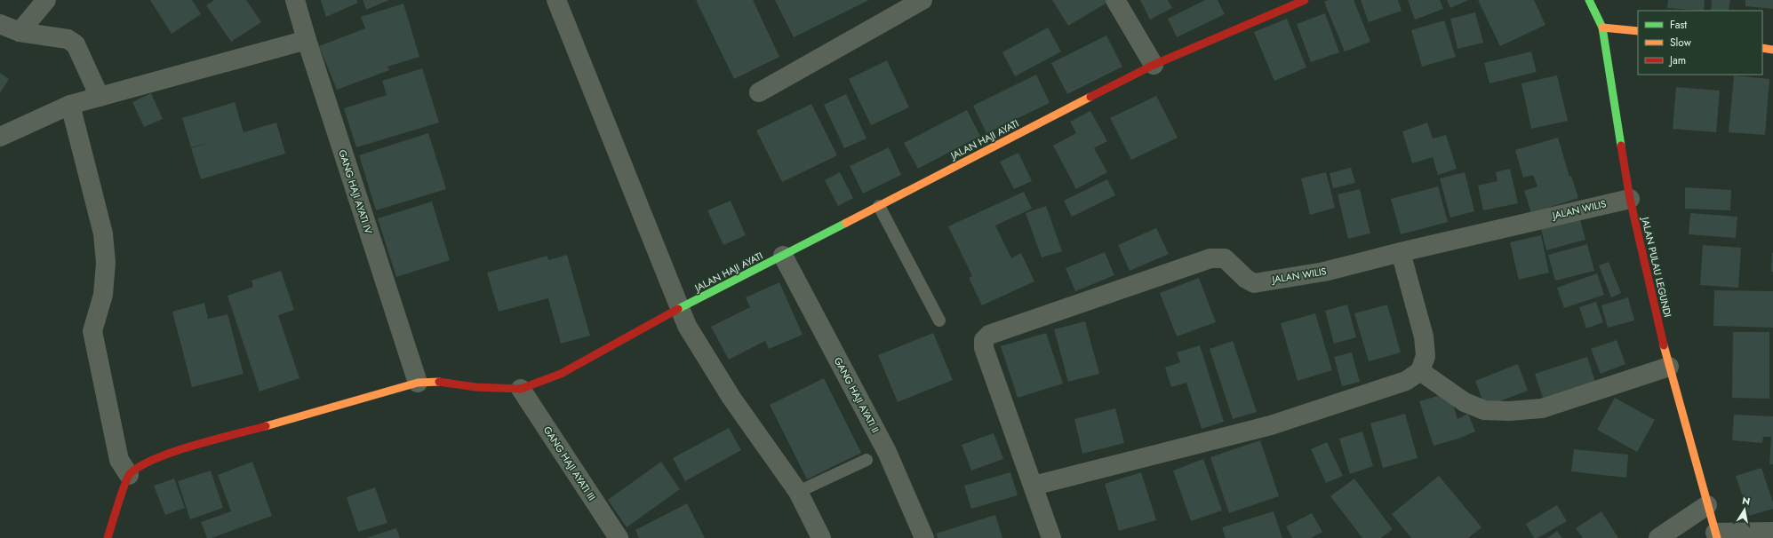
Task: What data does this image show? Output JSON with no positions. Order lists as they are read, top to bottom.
{
  "streets": {
    "street": [
      "JALAN HAJI AYATI",
      "GANG HAJI AYATI IV",
      "JALAN WILIS",
      "JALAN PULAU LEGUNDI",
      "GANG HAJI AYATI II",
      "GANG HAJI AYATI III"
    ]
  },
  "crossings": [
    ["JALAN HAJI AYATI", "GANG HAJI AYATI II"],
    ["JALAN HAJI AYATI", "GANG HAJI AYATI III"],
    ["JALAN WILIS", "JALAN PULAU LEGUNDI"]
  ],
  "legend": ["Fast", "Slow", "Jam"],
  "north": "top"
}
